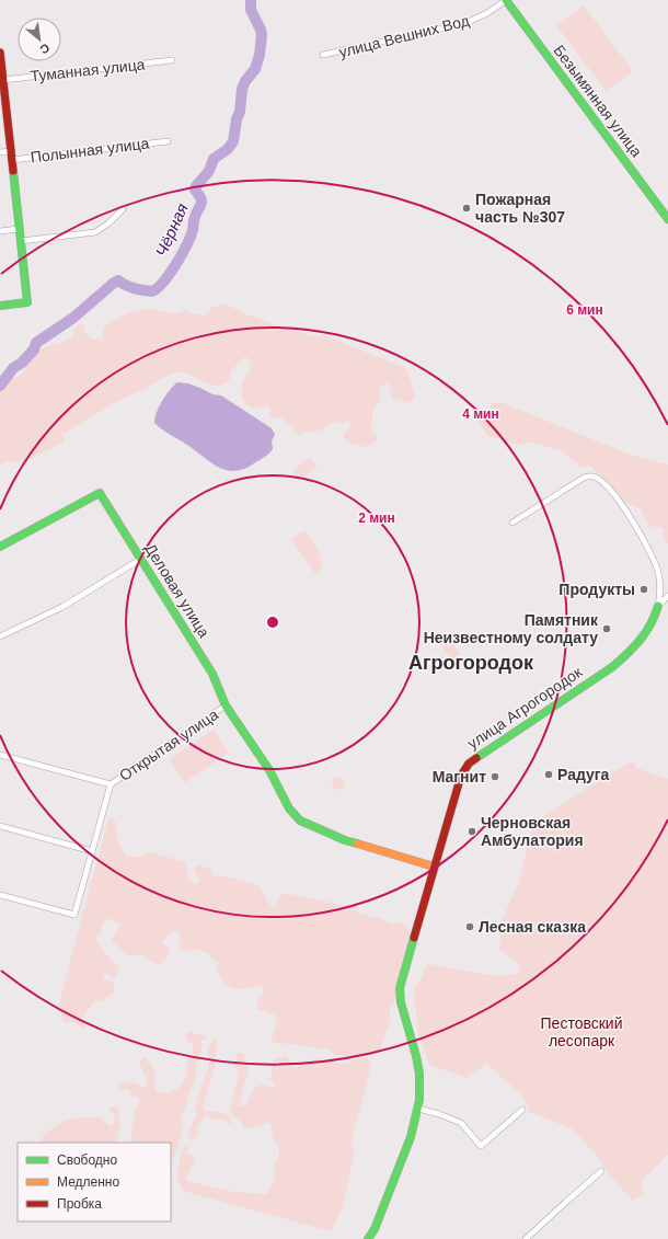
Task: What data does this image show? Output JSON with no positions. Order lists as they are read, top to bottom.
{
  "streets": {
    "street": [
      "улица Вешних Вод",
      "Туманная улица",
      "Безымянная улица",
      "Полынная улица",
      "Деловая улица",
      "улица Агрогородок",
      "Открытая улица"
    ]
  },
  "crossings": [
    ["улица Вешних Вод", "Безымянная улица"],
    ["Деловая улица", "улица Агрогородок"],
    ["Деловая улица", "Открытая улица"]
  ],
  "districts": ["Агрогородок"],
  "water": ["Чёрная"],
  "parks": ["Пестовский лесопарк"],
  "places": [
    "Пожарная часть №307",
    "Продукты",
    "Памятник Неизвестному солдату",
    "Радуга",
    "Магнит",
    "Черновская Амбулатория",
    "Лесная сказка"
  ],
  "legend": ["Свободно", "Медленно", "Пробка"],
  "north": "bottom right",
  "rings": ["6 мин", "4 мин", "2 мин"]
}
